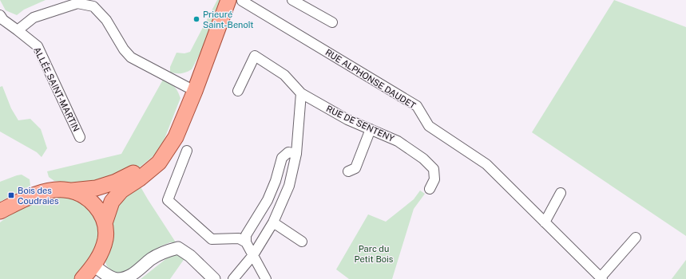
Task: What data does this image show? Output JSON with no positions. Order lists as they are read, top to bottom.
{
  "streets": {
    "street": ["RUE ALPHONSE DAUDET", "ALLÉE SAINT-MARTIN", "RUE DE SENTENY"]
  },
  "parks": ["Parc du Petit Bois"],
  "places": {
    "other": ["Prieuré Saint-Benoît"],
    "transit": ["Bois des Coudraies"]
  }
}
